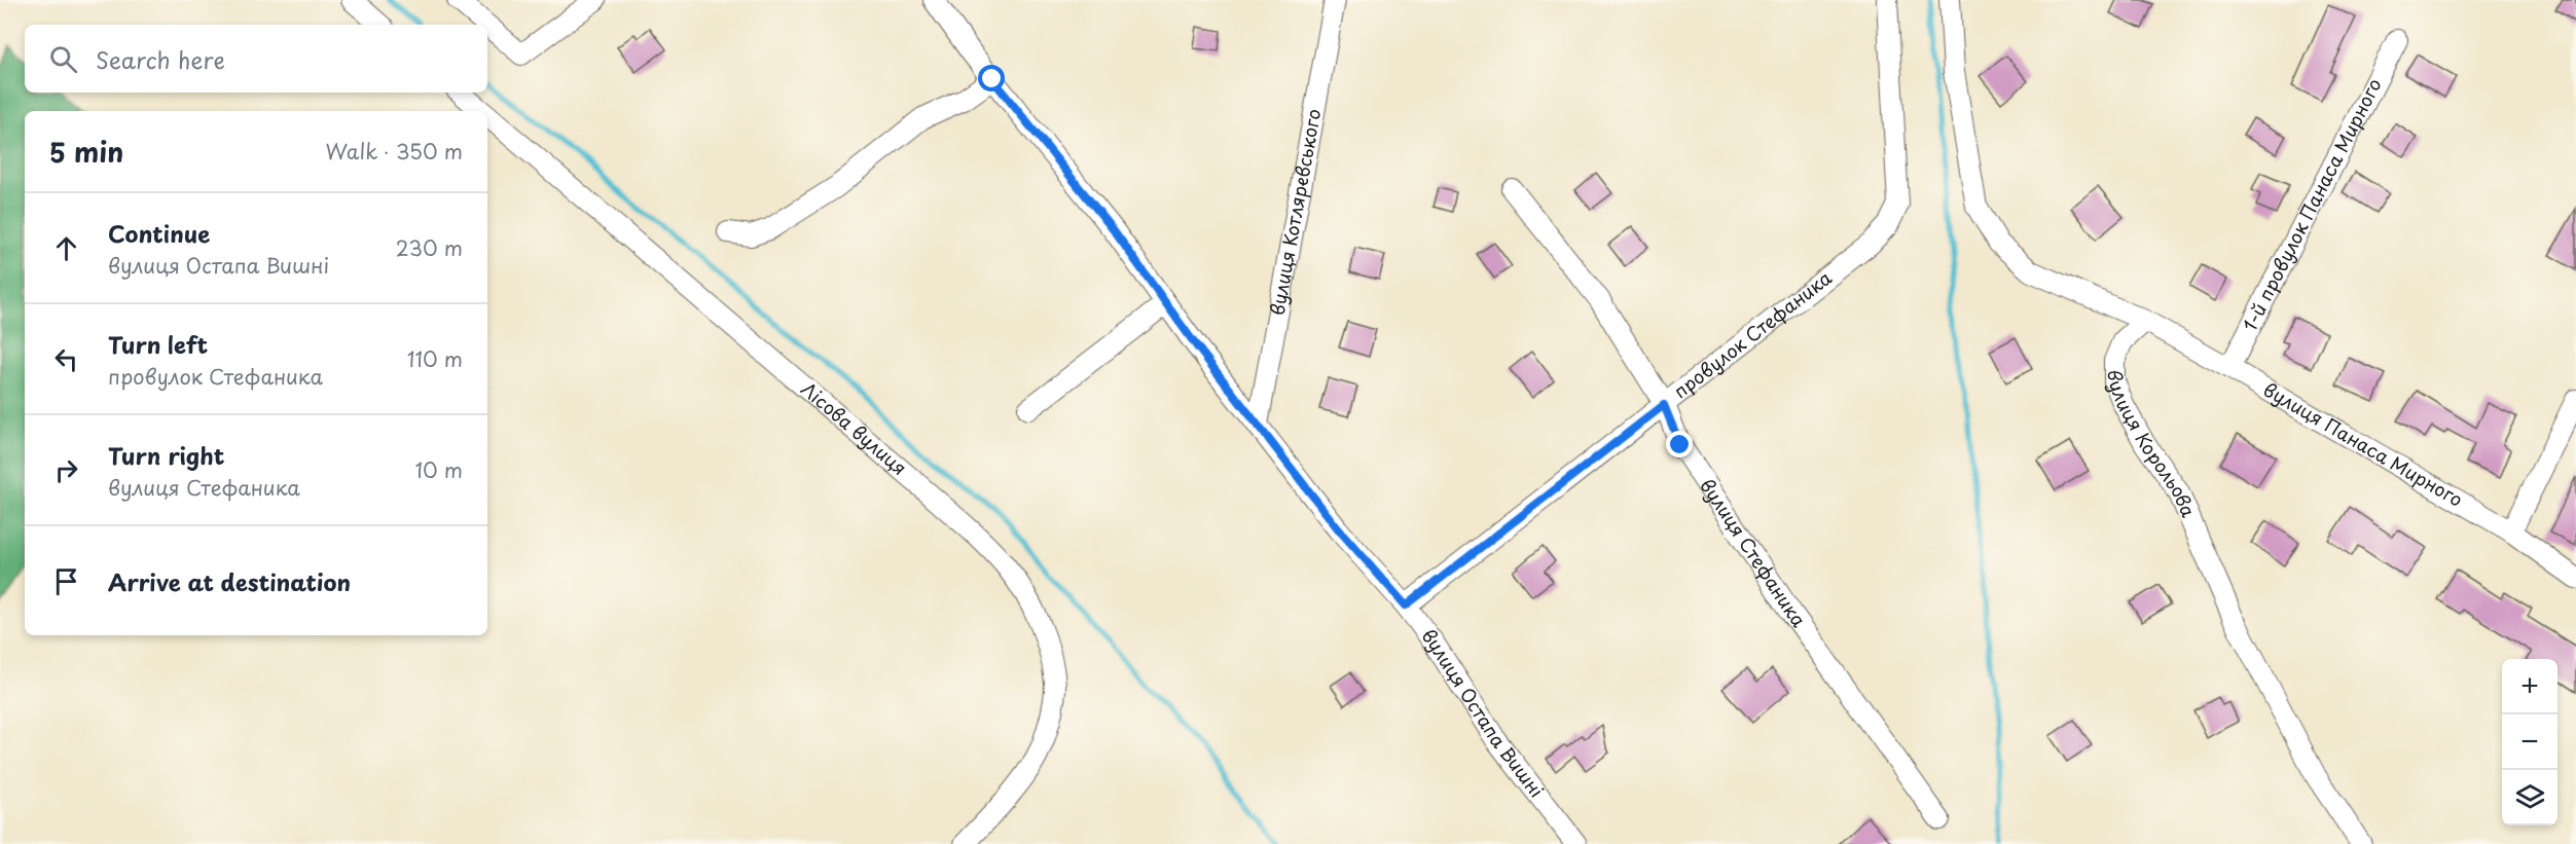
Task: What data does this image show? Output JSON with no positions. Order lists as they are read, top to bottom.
{
  "streets": {
    "street": [
      "1-й провулок Панаса Мирного",
      "вулиця Котляревського",
      "провулок Стефаника",
      "Лісова вулиця",
      "вулиця Корольова",
      "вулиця Панаса Мирного",
      "вулиця Стефаника",
      "вулиця Остапа Вишні"
    ]
  },
  "crossings": [
    ["1-й провулок Панаса Мирного", "вулиця Панаса Мирного"],
    ["вулиця Котляревського", "вулиця Остапа Вишні"],
    ["провулок Стефаника", "вулиця Стефаника"],
    ["провулок Стефаника", "вулиця Остапа Вишні"],
    ["вулиця Корольова", "вулиця Панаса Мирного"]
  ],
  "page": {
    "search": "Search here",
    "heading": ["5 min", "Walk · 350 m"],
    "list": [
      ["Continue", "вулиця Остапа Вишні", "230 m"],
      ["Turn left", "провулок Стефаника", "110 m"],
      ["Turn right", "вулиця Стефаника", "10 m"],
      "Arrive at destination"
    ],
    "map_buttons": ["+", "−"]
  }
}
